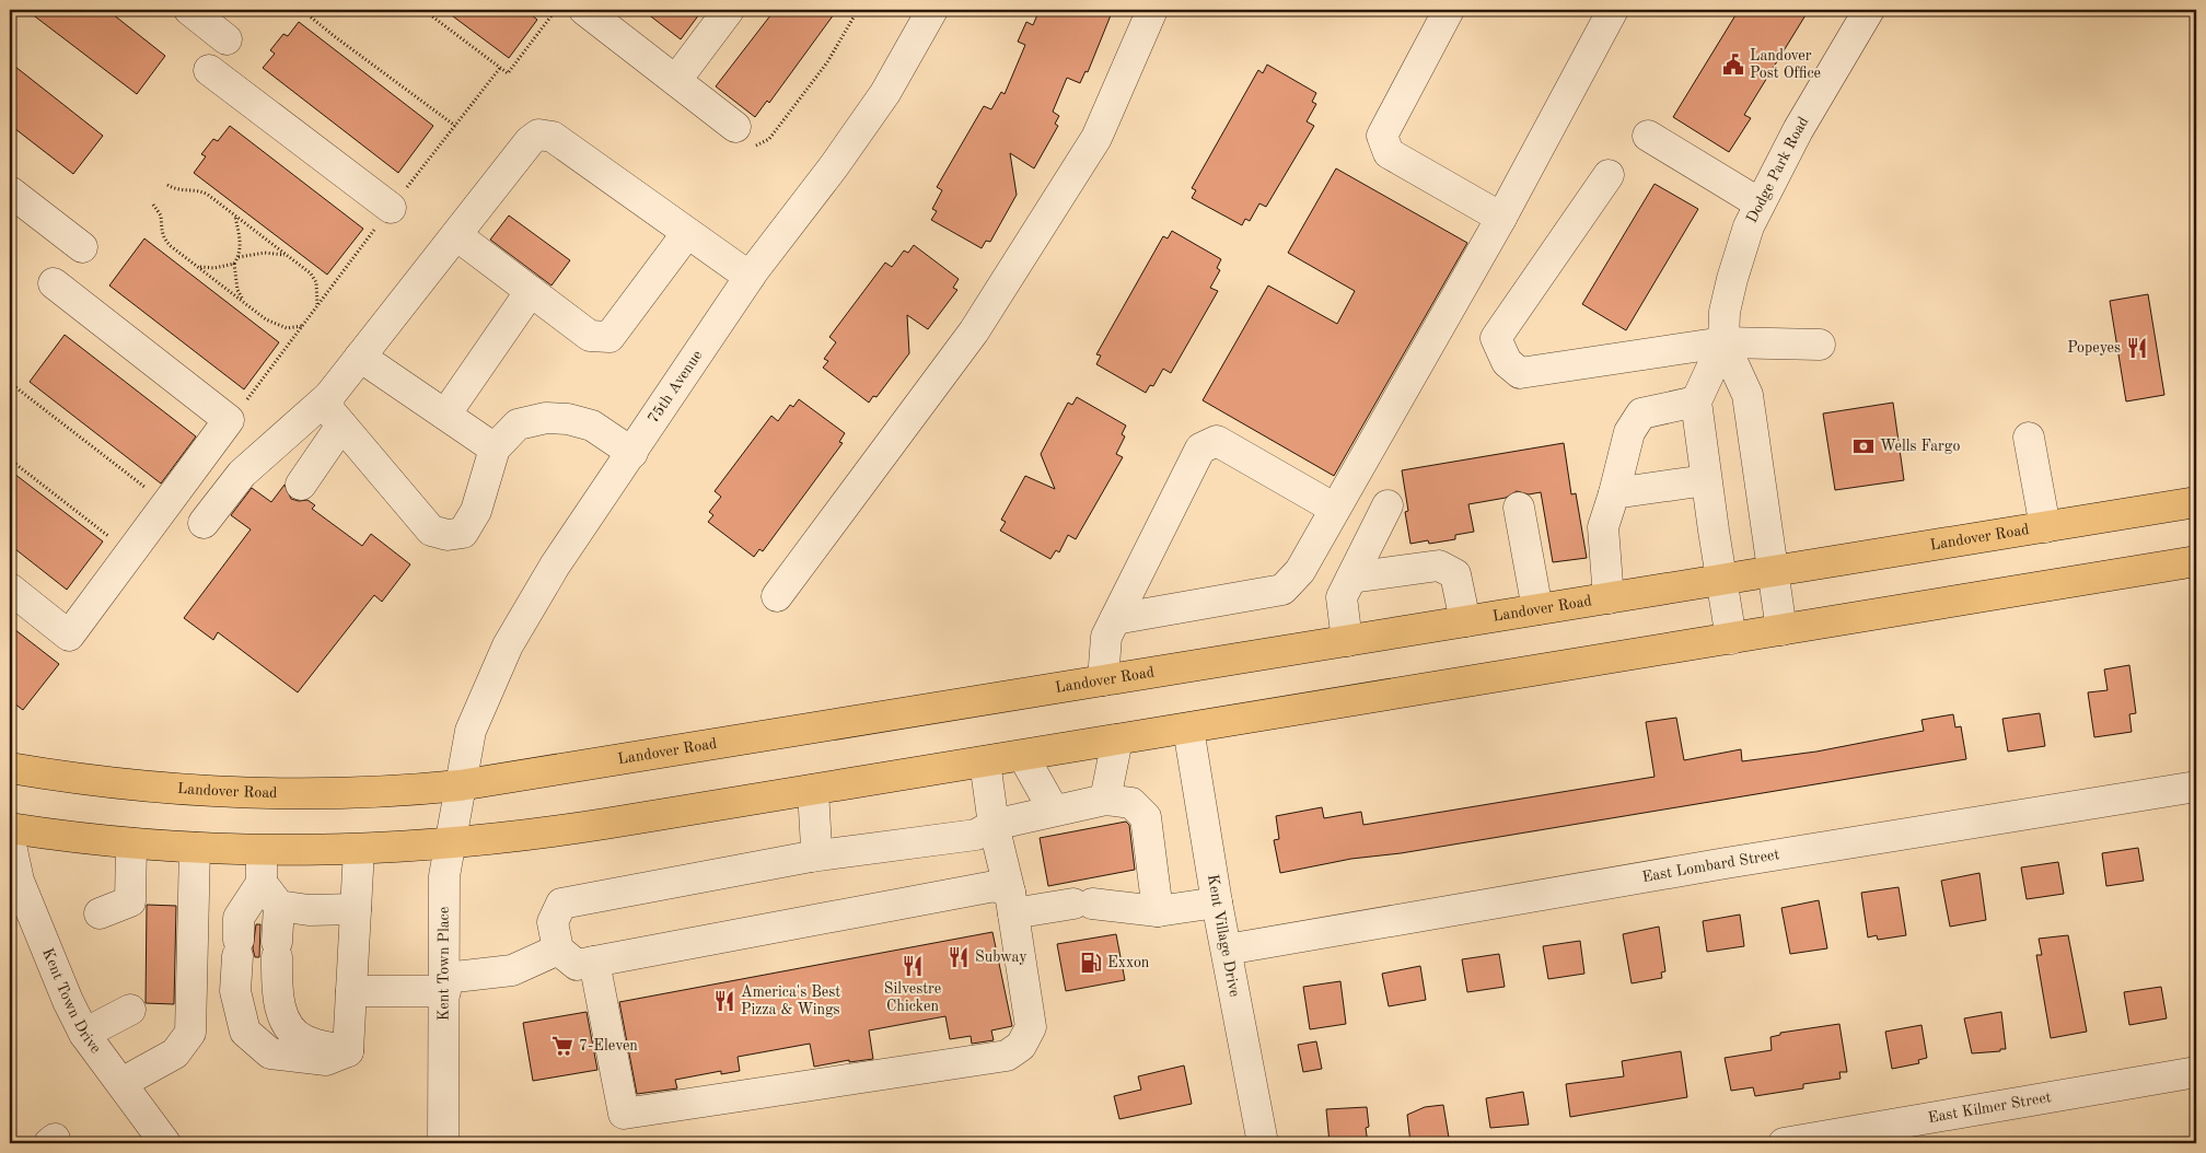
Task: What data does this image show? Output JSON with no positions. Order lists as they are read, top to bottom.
{
  "streets": {
    "main road": ["Landover Road"],
    "street": [
      "Dodge Park Road",
      "75th Avenue",
      "East Lombard Street",
      "Kent Village Drive",
      "Kent Town Place",
      "Kent Town Drive",
      "East Kilmer Street"
    ]
  },
  "crossings": [
    ["Dodge Park Road", "Landover Road"],
    ["75th Avenue", "Landover Road"],
    ["75th Avenue", "Kent Town Place"],
    ["Landover Road", "Kent Town Place"],
    ["East Lombard Street", "Kent Village Drive"]
  ],
  "places": {
    "public building": ["Landover Post Office"],
    "restaurant": [
      "Popeyes",
      "Subway",
      "Silvestre Chicken",
      "America's Best Pizza & Wings"
    ],
    "bank": ["Wells Fargo"],
    "fuel station": ["Exxon"],
    "supermarket": ["7-Eleven"]
  }
}
